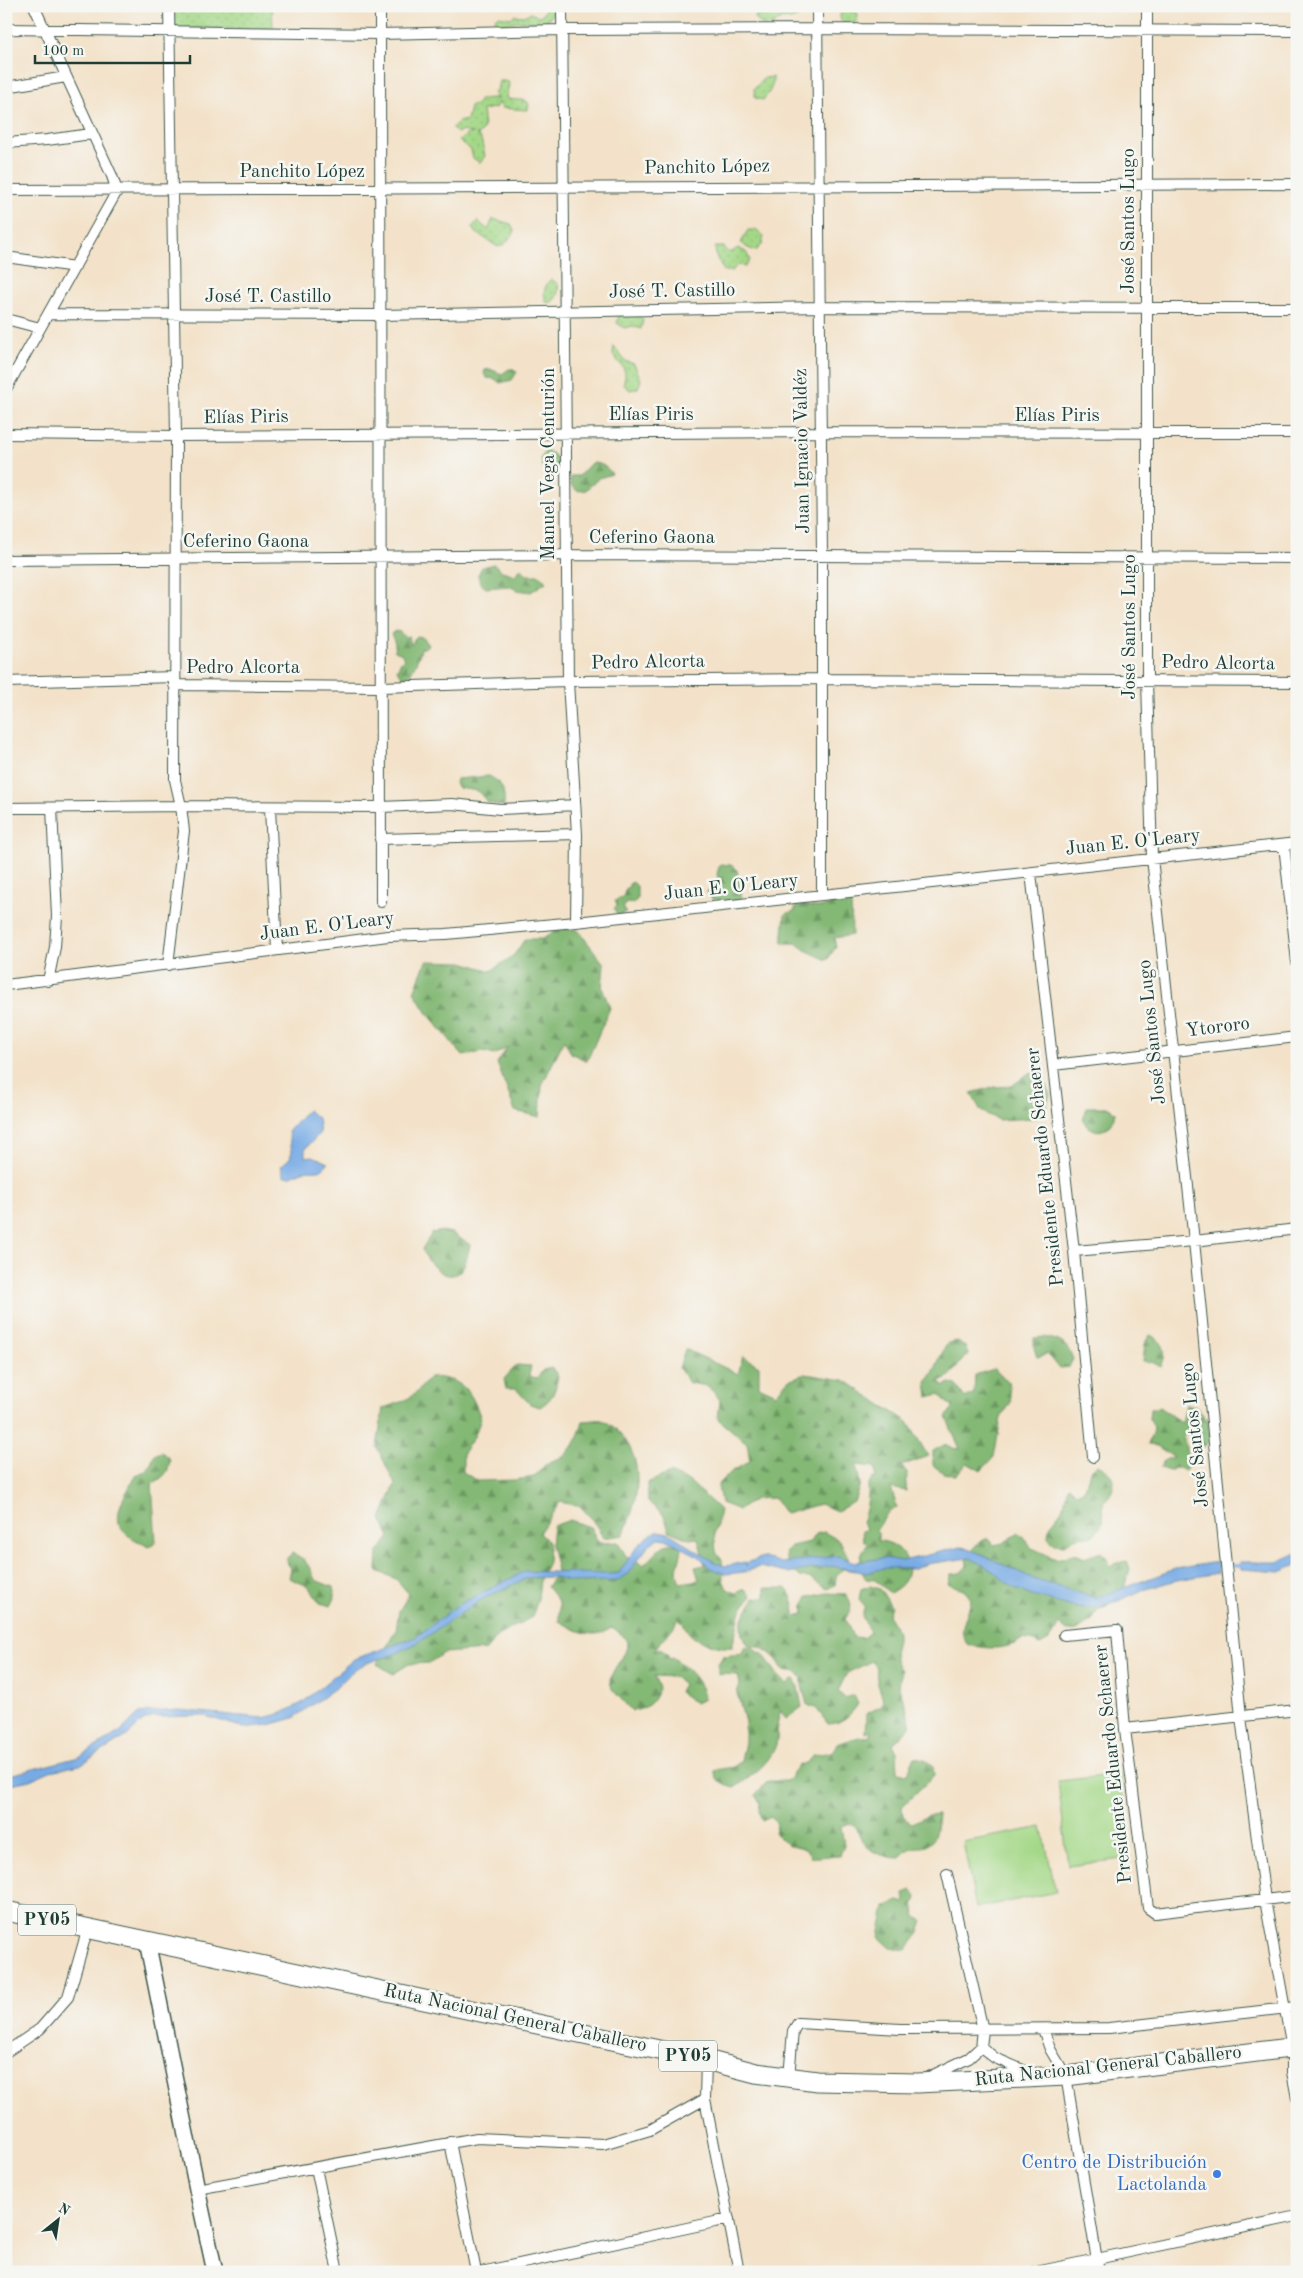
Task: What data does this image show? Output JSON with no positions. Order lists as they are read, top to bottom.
{
  "streets": {
    "highway": ["PY05", "Ruta Nacional General Caballero"],
    "street": [
      "Panchito López",
      "José Santos Lugo",
      "José T. Castillo",
      "Elías Piris",
      "Juan Ignacio Valdéz",
      "Manuel Vega Centurión",
      "Ceferino Gaona",
      "Pedro Alcorta",
      "Juan E. O'Leary",
      "Ytororo",
      "Presidente Eduardo Schaerer"
    ]
  },
  "crossings": [
    ["Panchito López", "José Santos Lugo"],
    ["Panchito López", "Juan Ignacio Valdéz"],
    ["Panchito López", "Manuel Vega Centurión"],
    ["José Santos Lugo", "José T. Castillo"],
    ["José Santos Lugo", "Elías Piris"],
    ["José Santos Lugo", "Ceferino Gaona"],
    ["José Santos Lugo", "Pedro Alcorta"],
    ["José Santos Lugo", "Juan E. O'Leary"],
    ["José Santos Lugo", "Ytororo"],
    ["José Santos Lugo", "Presidente Eduardo Schaerer"],
    ["José Santos Lugo", "Ruta Nacional General Caballero"],
    ["José T. Castillo", "Juan Ignacio Valdéz"],
    ["José T. Castillo", "Manuel Vega Centurión"],
    ["Elías Piris", "Juan Ignacio Valdéz"],
    ["Elías Piris", "Manuel Vega Centurión"],
    ["Juan Ignacio Valdéz", "Ceferino Gaona"],
    ["Juan Ignacio Valdéz", "Pedro Alcorta"],
    ["Juan Ignacio Valdéz", "Juan E. O'Leary"],
    ["Manuel Vega Centurión", "Ceferino Gaona"],
    ["Manuel Vega Centurión", "Pedro Alcorta"],
    ["Manuel Vega Centurión", "Juan E. O'Leary"],
    ["Juan E. O'Leary", "Presidente Eduardo Schaerer"],
    ["Ytororo", "Presidente Eduardo Schaerer"]
  ],
  "places": ["Centro de Distribución Lactolanda"],
  "scale_bar": "100 m",
  "north": "top right"
}
